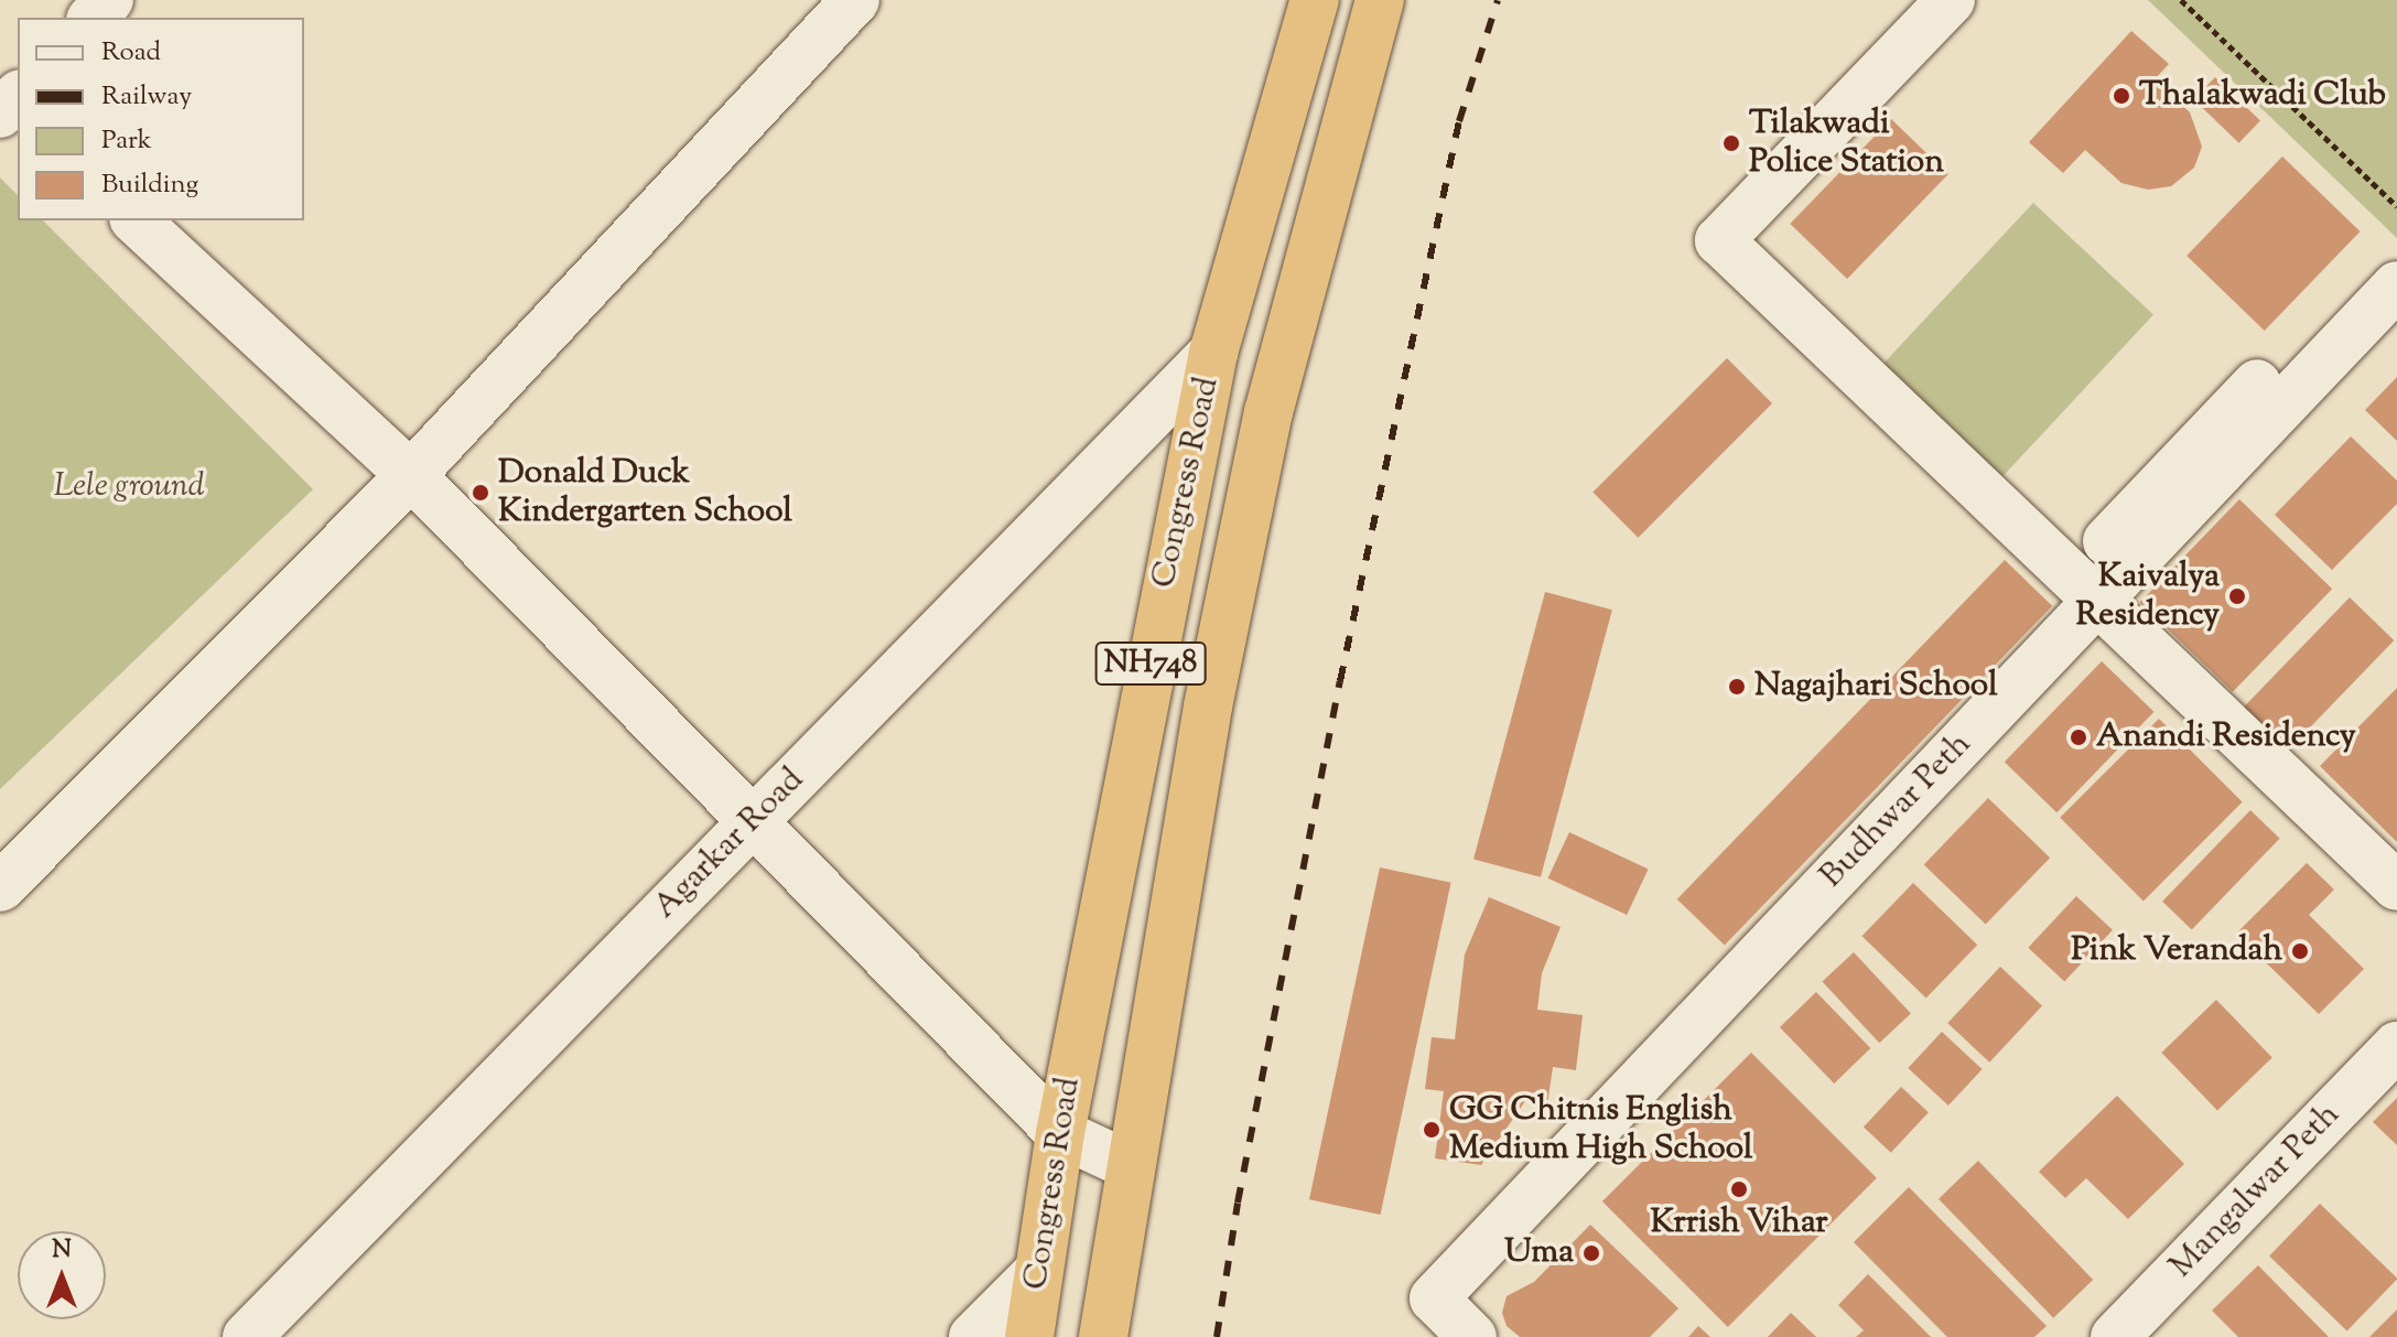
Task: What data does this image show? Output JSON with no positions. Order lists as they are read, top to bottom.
{
  "streets": {
    "highway": ["Congress Road", "NH748"],
    "street": ["Budhwar Peth", "Agarkar Road", "Mangalwar Peth"]
  },
  "crossings": [
    ["Congress Road", "Agarkar Road"]
  ],
  "parks": ["Lele ground"],
  "places": [
    "Thalakwadi Club",
    "Tilakwadi Police Station",
    "Donald Duck Kindergarten School",
    "Kaivalya Residency",
    "Nagajhari School",
    "Anandi Residency",
    "Pink Verandah",
    "GG Chitnis English Medium High School",
    "Krrish Vihar",
    "Uma"
  ],
  "legend": [
    "Road",
    "Railway",
    "Park",
    "Building"
  ],
  "north": "top"
}
